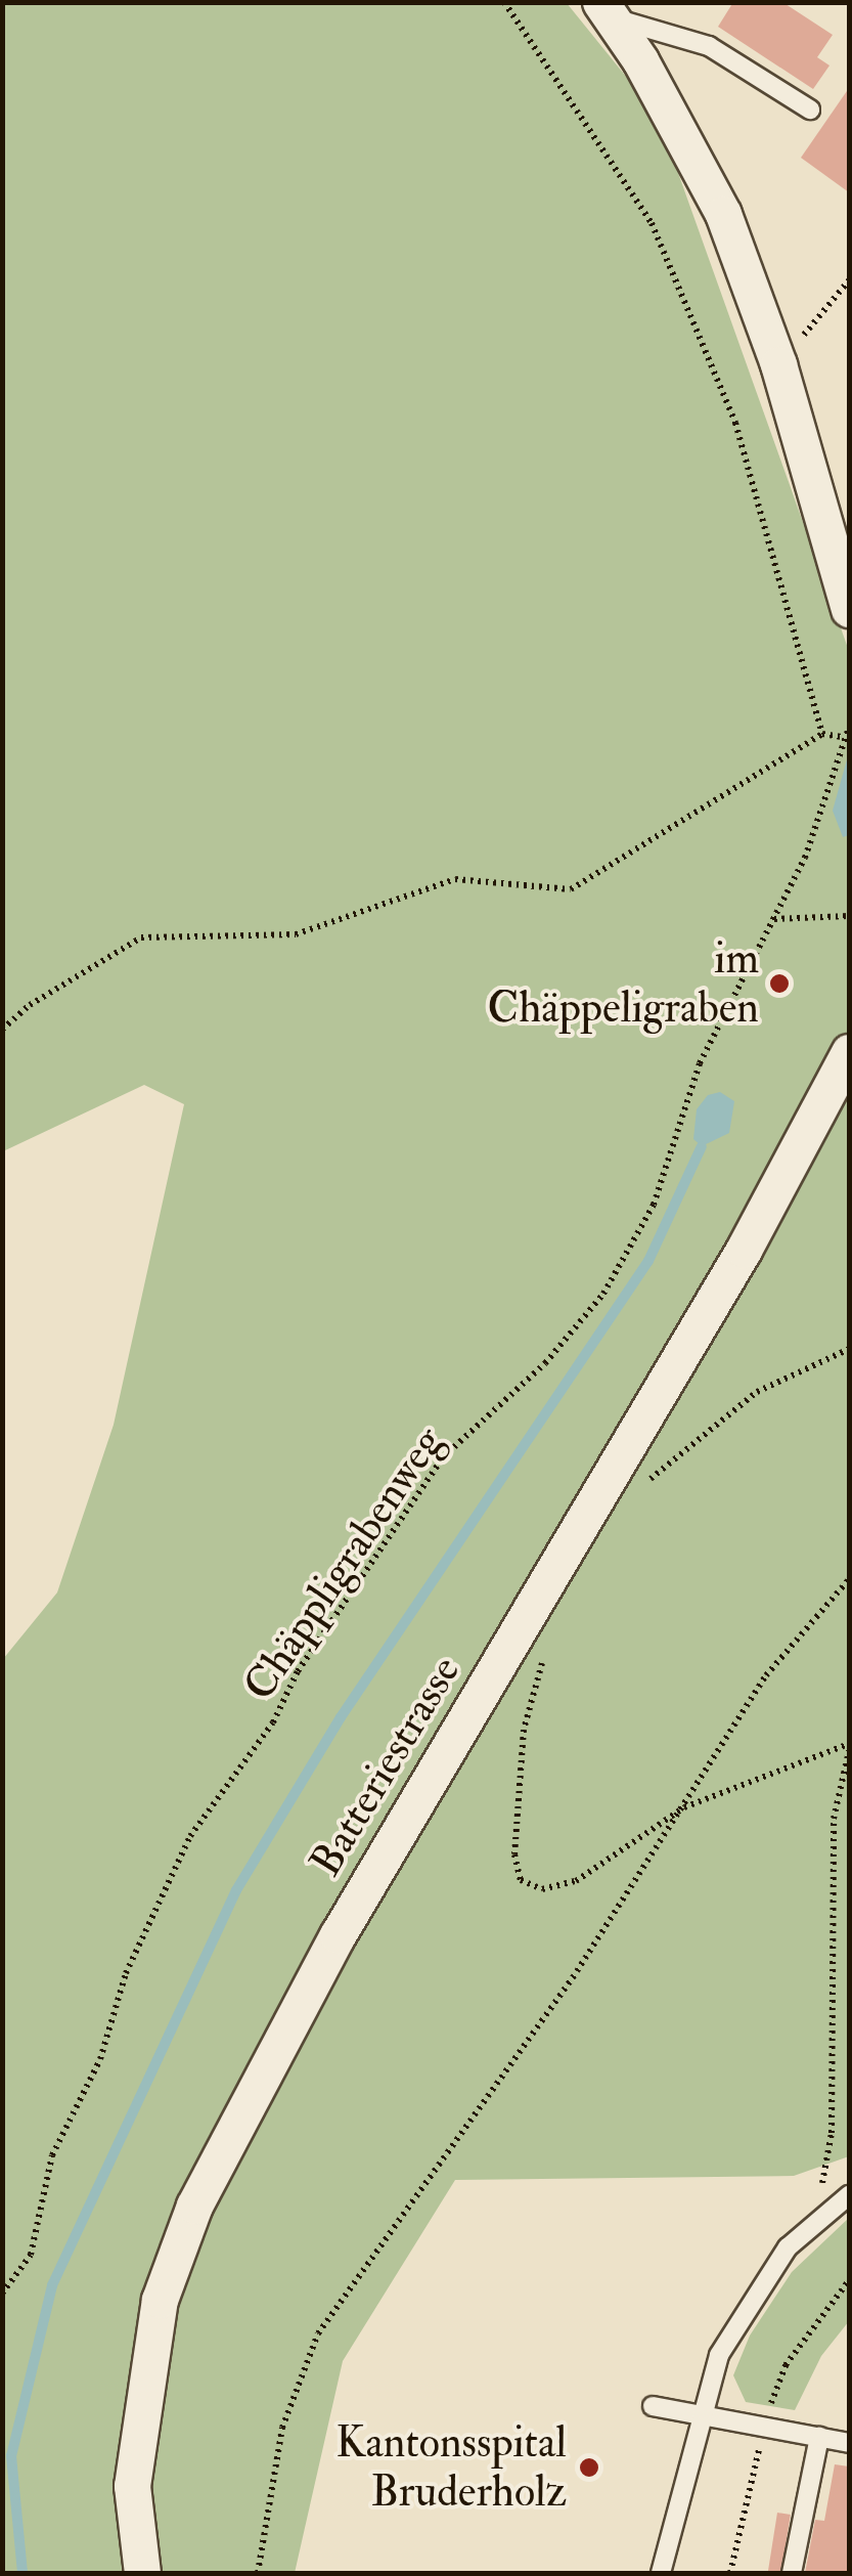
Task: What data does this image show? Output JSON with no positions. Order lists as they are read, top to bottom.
{
  "streets": {
    "street": ["Batteriestrasse"],
    "path": ["Chäppligrabenweg"]
  },
  "places": ["im Chäppeligraben", "Kantonsspital Bruderholz"]
}
